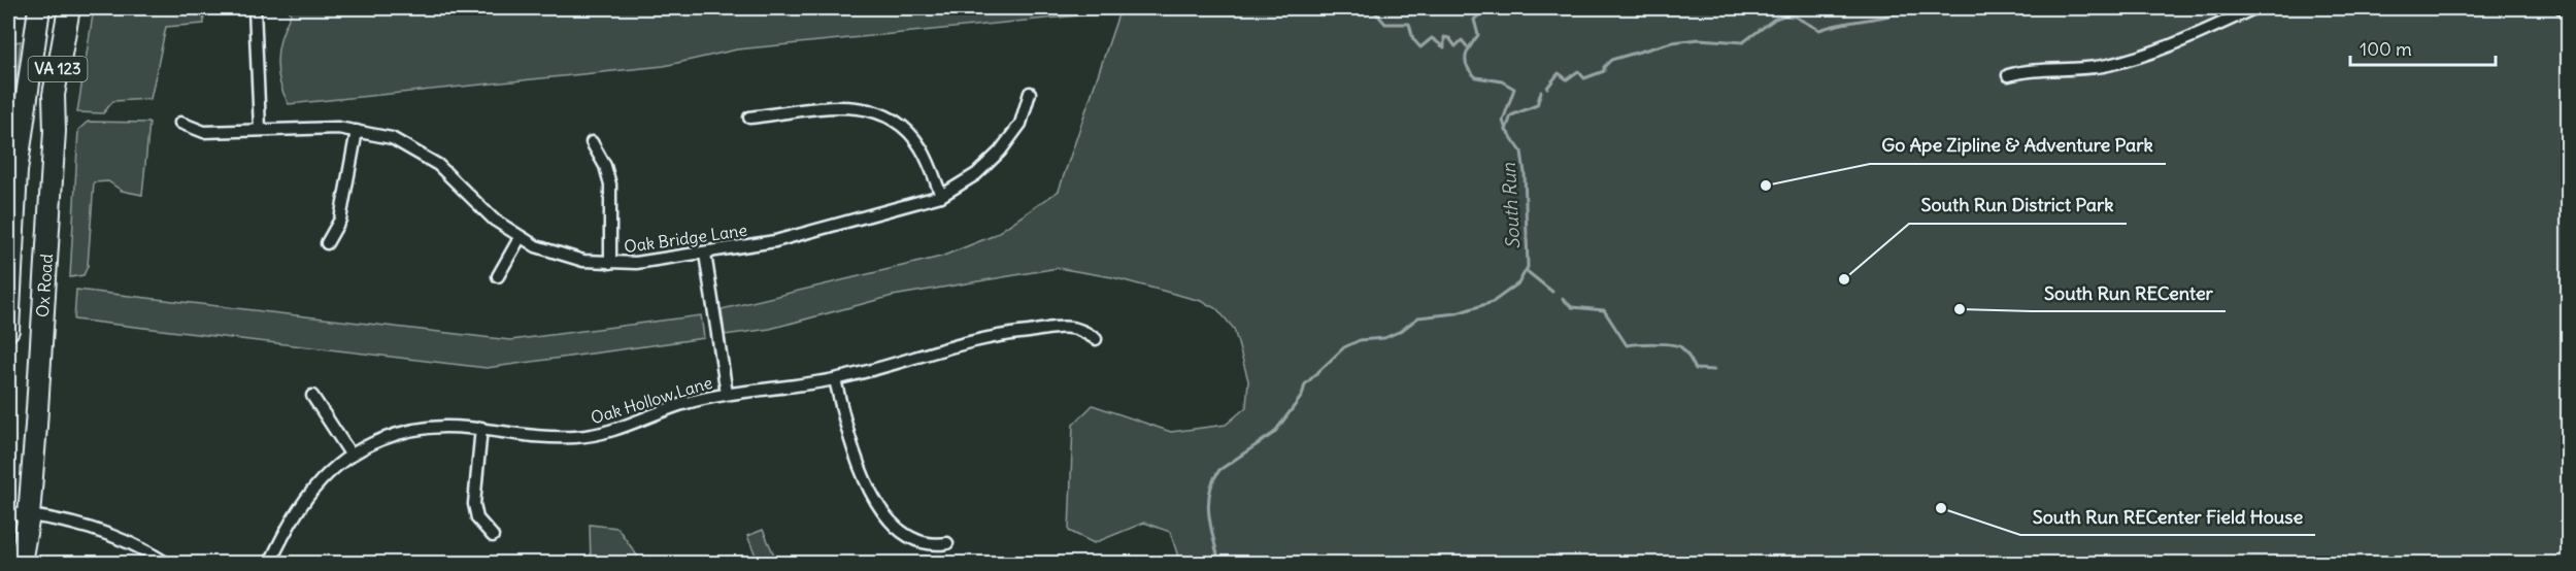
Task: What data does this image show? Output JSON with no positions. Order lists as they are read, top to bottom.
{
  "streets": {
    "highway": ["VA 123", "Ox Road"],
    "street": ["Oak Bridge Lane", "Oak Hollow Lane"]
  },
  "water": ["South Run"],
  "places": [
    "Go Ape Zipline & Adventure Park",
    "South Run District Park",
    "South Run RECenter",
    "South Run RECenter Field House"
  ],
  "scale_bar": "100 m"
}
